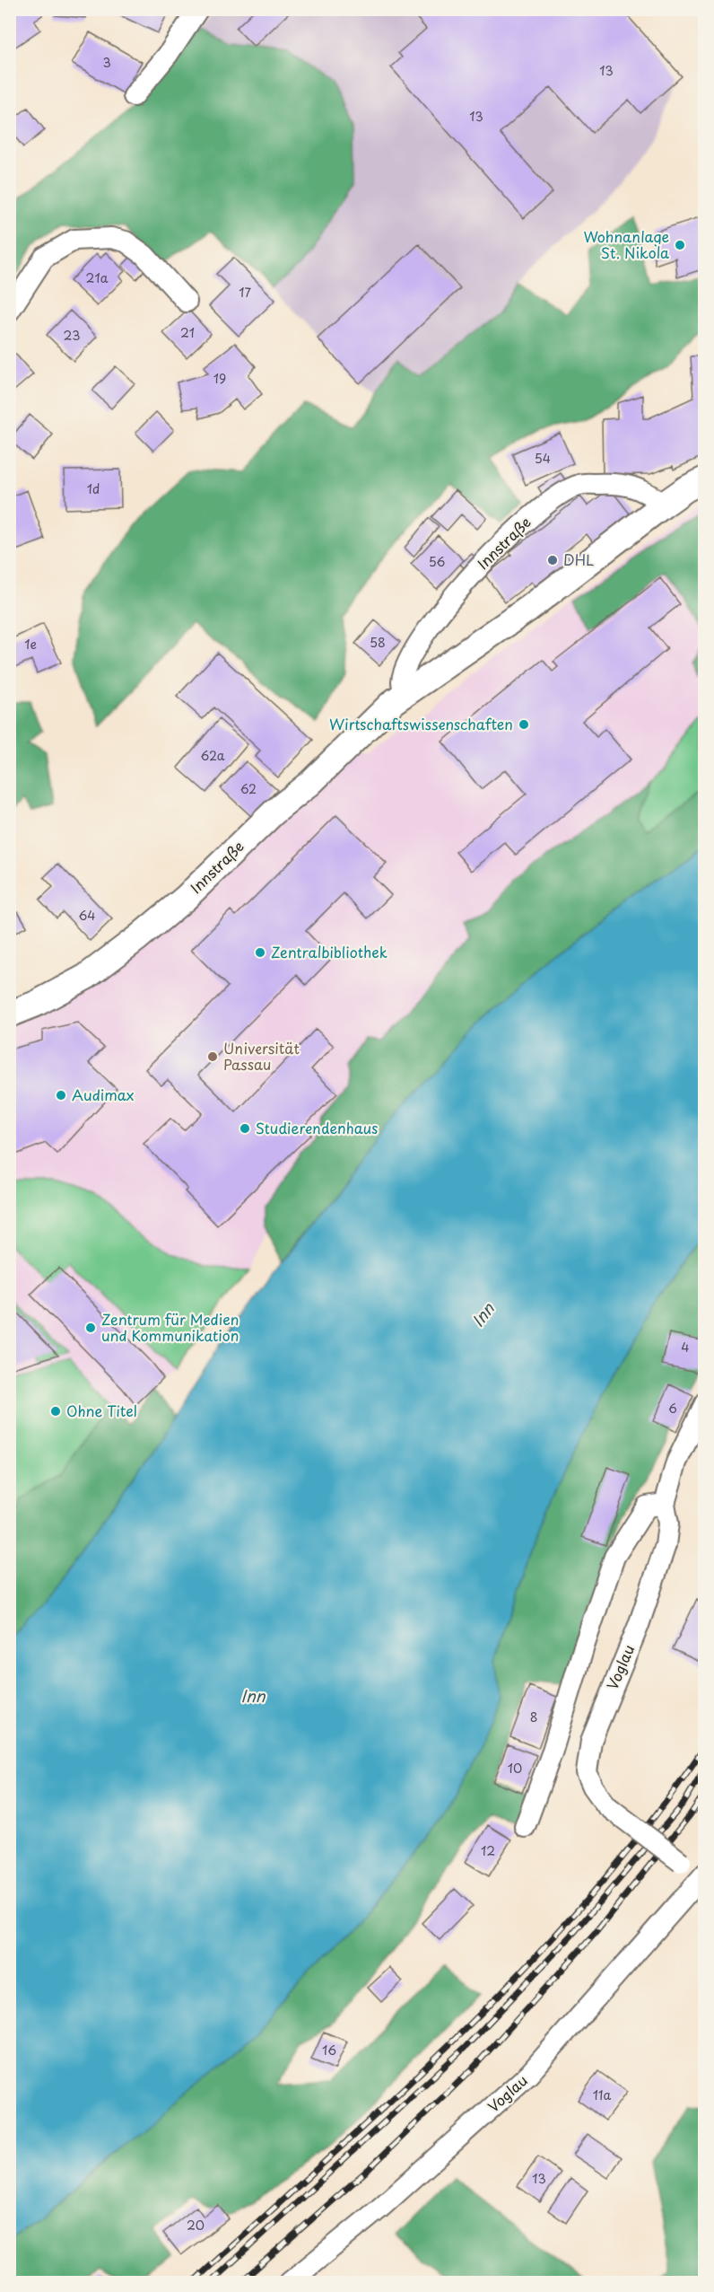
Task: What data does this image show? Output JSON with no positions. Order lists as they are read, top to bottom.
{
  "streets": {
    "street": ["Innstraße", "Voglau"]
  },
  "water": ["Inn"],
  "places": [
    "Wohnanlage St. Nikola",
    "DHL",
    "Wirtschaftswissenschaften",
    "Zentralbibliothek",
    "Universität Passau",
    "Audimax",
    "Studierendenhaus",
    "Zentrum für Medien und Kommunikation",
    "Ohne Titel"
  ],
  "house_numbers": [
    "3",
    "13",
    "13",
    "21a",
    "17",
    "21",
    "23",
    "19",
    "54",
    "1d",
    "56",
    "58",
    "1e",
    "62a",
    "62",
    "64",
    "4",
    "6",
    "8",
    "10",
    "12",
    "16",
    "11a",
    "13",
    "20"
  ]
}
